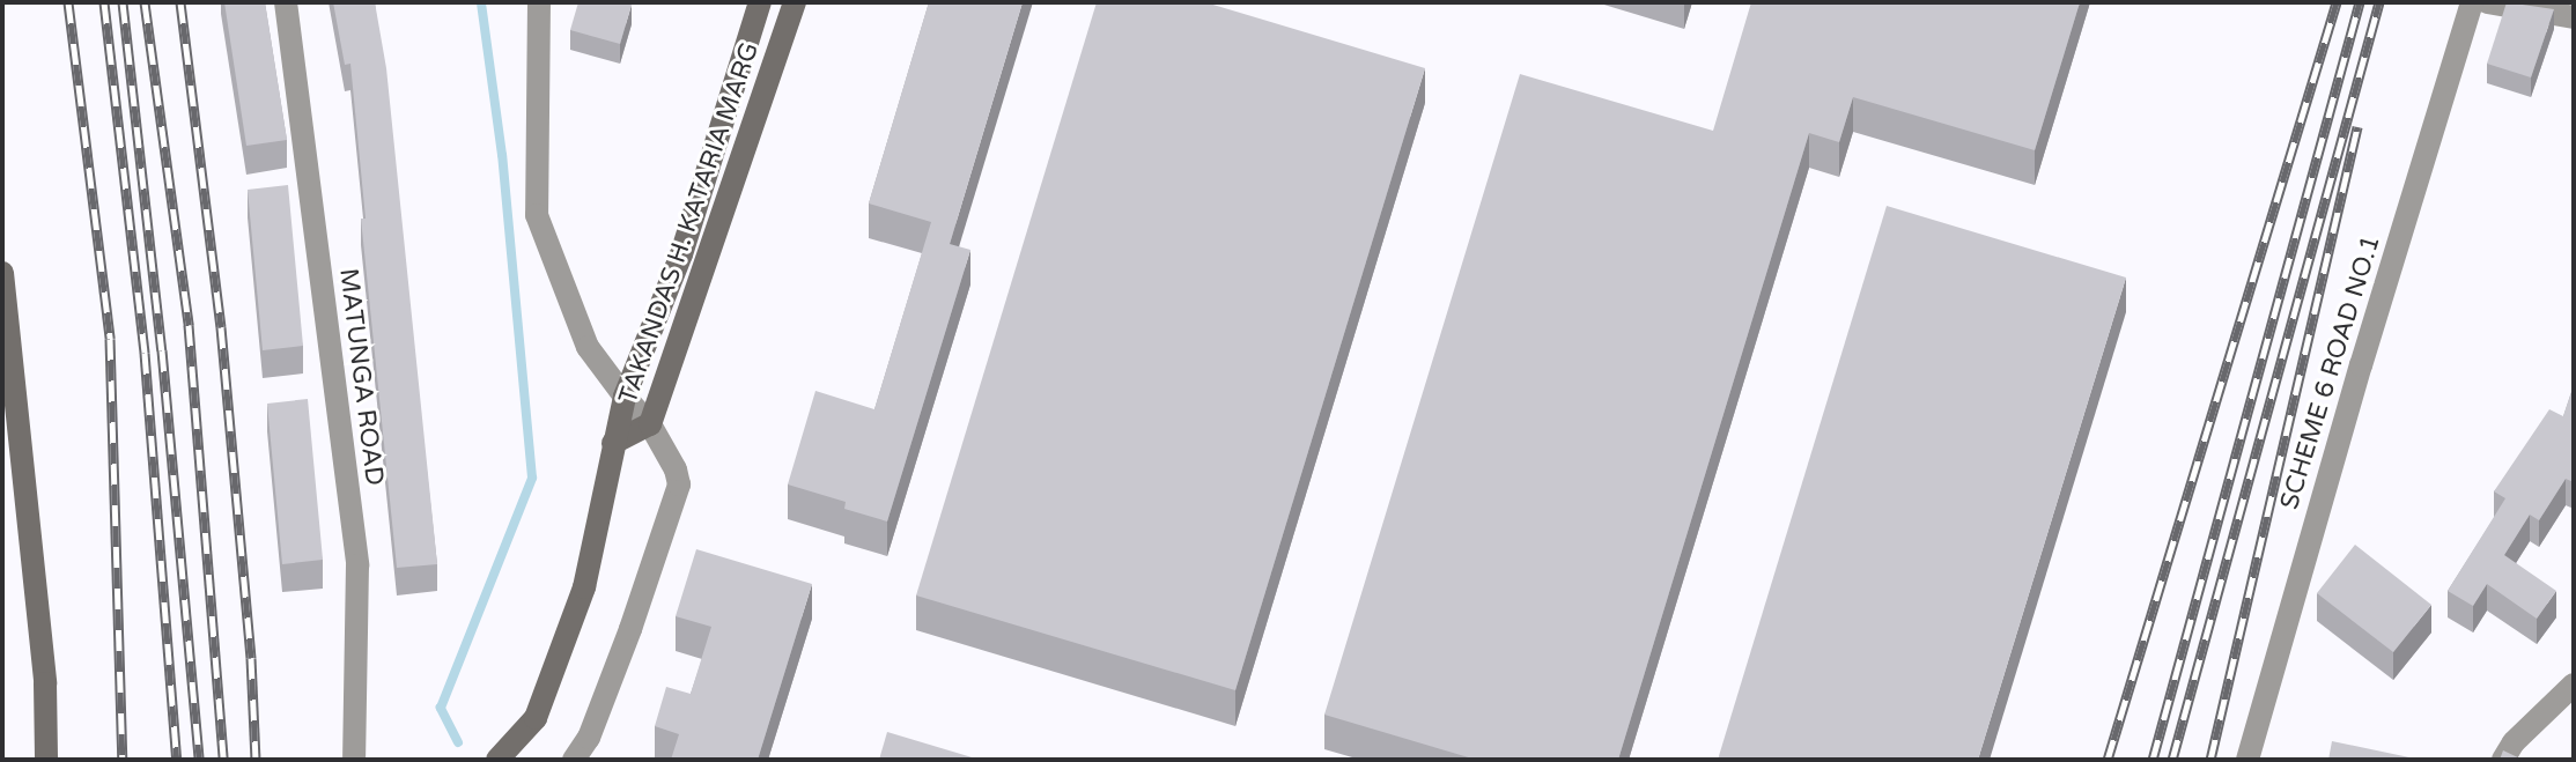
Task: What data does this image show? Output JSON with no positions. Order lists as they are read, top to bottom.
{
  "streets": {
    "main road": ["TAKANDAS H. KATARIA MARG"],
    "street": ["SCHEME 6 ROAD NO.1", "MATUNGA ROAD"]
  }
}
